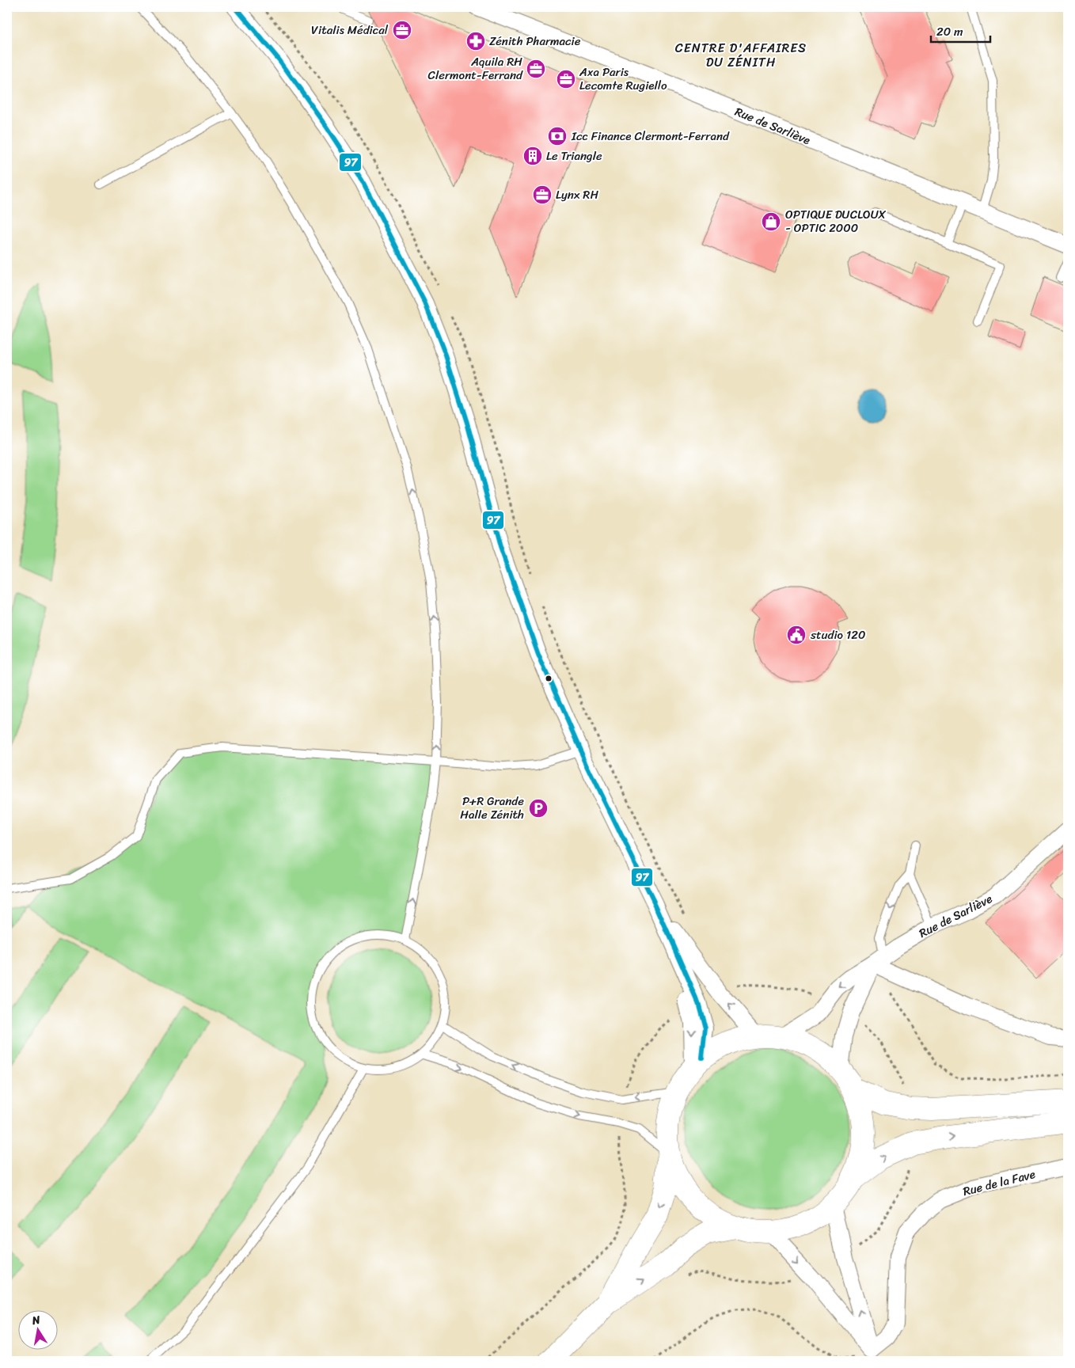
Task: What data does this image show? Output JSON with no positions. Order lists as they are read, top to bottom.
{
  "streets": {
    "street": ["Rue de Sarliève", "Rue de la Fave"]
  },
  "districts": ["CENTRE D'AFFAIRES DU ZÉNITH"],
  "places": {
    "office": [
      "Vitalis Médical",
      "Aquila RH Clermont-Ferrand",
      "Axa Paris Lecomte Rugiello",
      "Lynx RH"
    ],
    "pharmacy": ["Zénith Pharmacie"],
    "bank": ["Icc Finance Clermont-Ferrand"],
    "building": ["Le Triangle"],
    "shop": ["OPTIQUE DUCLOUX - OPTIC 2000"],
    "public building": ["studio 120"],
    "parking": ["P+R Grande Halle Zénith"]
  },
  "lines": ["transit line 97"],
  "scale_bar": "20 m",
  "north": "top"
}
